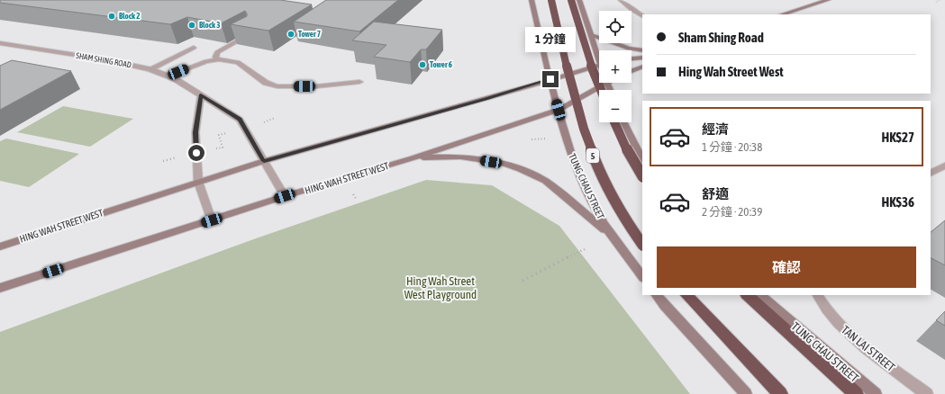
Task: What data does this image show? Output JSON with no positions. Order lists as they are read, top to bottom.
{
  "streets": {
    "highway": ["5"],
    "street": [
      "SHAM SHING ROAD",
      "HING WAH STREET WEST",
      "TUNG CHAU STREET",
      "TAN LAI STREET"
    ]
  },
  "crossings": [
    ["SHAM SHING ROAD", "HING WAH STREET WEST"],
    ["HING WAH STREET WEST", "TUNG CHAU STREET"]
  ],
  "parks": ["Hing Wah Street West Playground"],
  "places": [
    "Block 2",
    "Block 3",
    "Tower 7",
    "Tower 6"
  ],
  "page": {
    "map_buttons": ["+", "−"],
    "banner": ["Sham Shing Road", "Hing Wah Street West"],
    "bubble": "1 分鐘",
    "list": [
      {
        "name": "經濟",
        "note": "1 分鐘 · 20:38",
        "value": "HK$27"
      },
      {
        "name": "舒適",
        "note": "2 分鐘 · 20:39",
        "value": "HK$36"
      }
    ],
    "buttons": "確認"
  }
}
